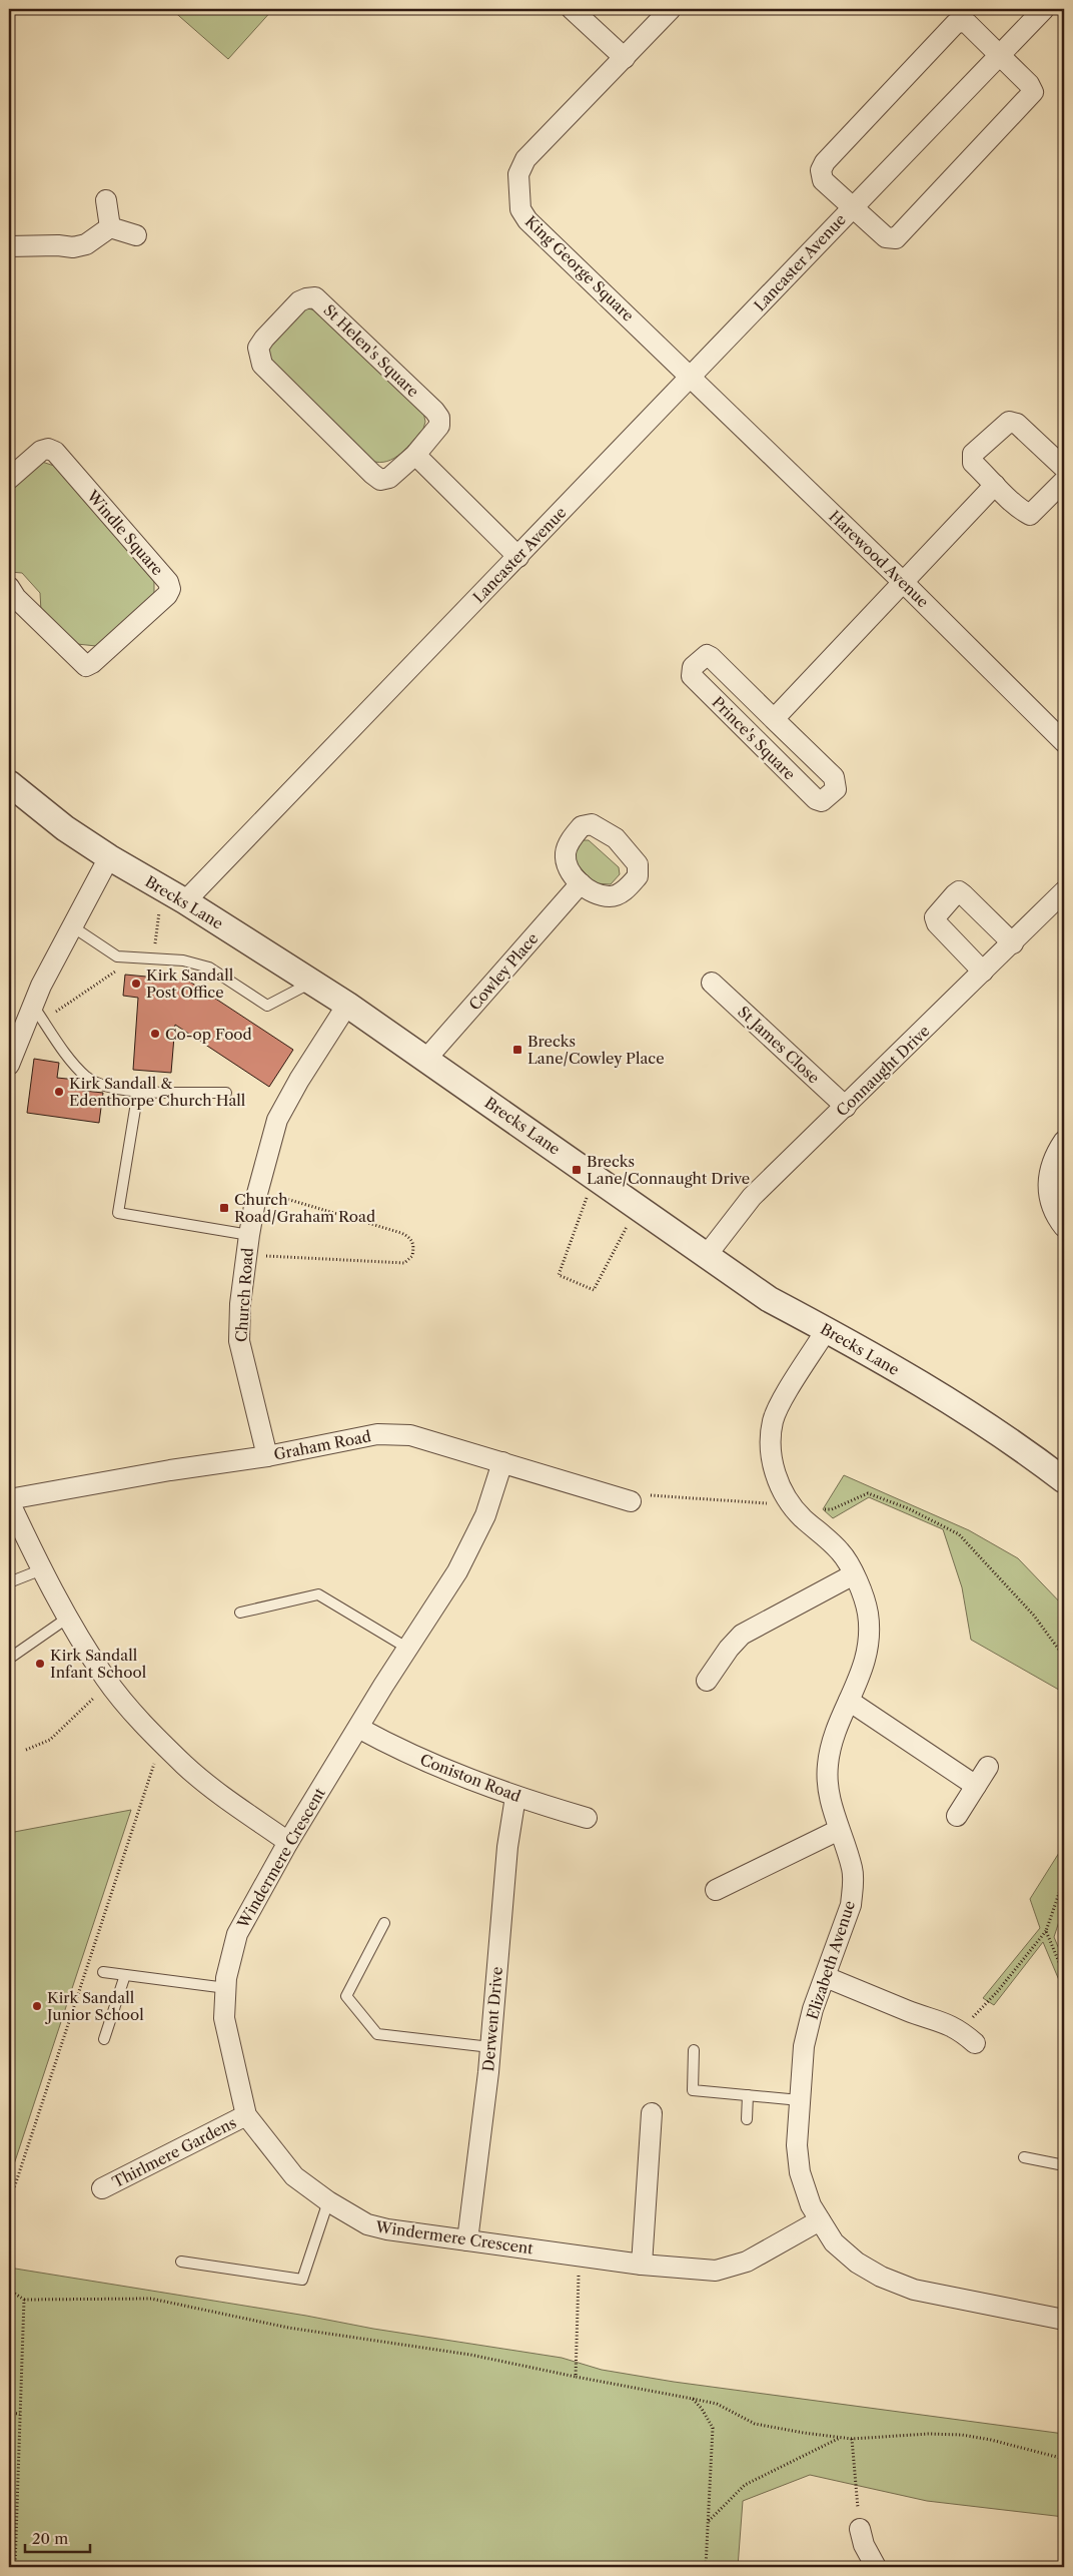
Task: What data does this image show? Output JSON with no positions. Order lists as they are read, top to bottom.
{
  "streets": {
    "street": [
      "Lancaster Avenue",
      "King George Square",
      "St Helen's Square",
      "Windle Square",
      "Harewood Avenue",
      "Prince's Square",
      "Brecks Lane",
      "Cowley Place",
      "St James Close",
      "Connaught Drive",
      "Church Road",
      "Graham Road",
      "Coniston Road",
      "Windermere Crescent",
      "Elizabeth Avenue",
      "Derwent Drive",
      "Thirlmere Gardens"
    ]
  },
  "crossings": [
    ["Lancaster Avenue", "King George Square"],
    ["Lancaster Avenue", "Harewood Avenue"],
    ["Lancaster Avenue", "Brecks Lane"],
    ["King George Square", "Harewood Avenue"],
    ["Harewood Avenue", "Prince's Square"],
    ["Brecks Lane", "Cowley Place"],
    ["Brecks Lane", "Connaught Drive"],
    ["Brecks Lane", "Church Road"],
    ["Brecks Lane", "Elizabeth Avenue"],
    ["St James Close", "Connaught Drive"],
    ["Church Road", "Graham Road"],
    ["Graham Road", "Windermere Crescent"],
    ["Coniston Road", "Windermere Crescent"],
    ["Coniston Road", "Derwent Drive"],
    ["Windermere Crescent", "Elizabeth Avenue"],
    ["Windermere Crescent", "Derwent Drive"],
    ["Windermere Crescent", "Thirlmere Gardens"]
  ],
  "places": {
    "other": [
      "Kirk Sandall Post Office",
      "Co-op Food",
      "Kirk Sandall & Edenthorpe Church Hall",
      "Kirk Sandall Infant School",
      "Kirk Sandall Junior School"
    ],
    "transit": ["Brecks Lane/Cowley Place", "Brecks Lane/Connaught Drive", "Church Road/Graham Road"]
  },
  "scale_bar": "20 m"
}
